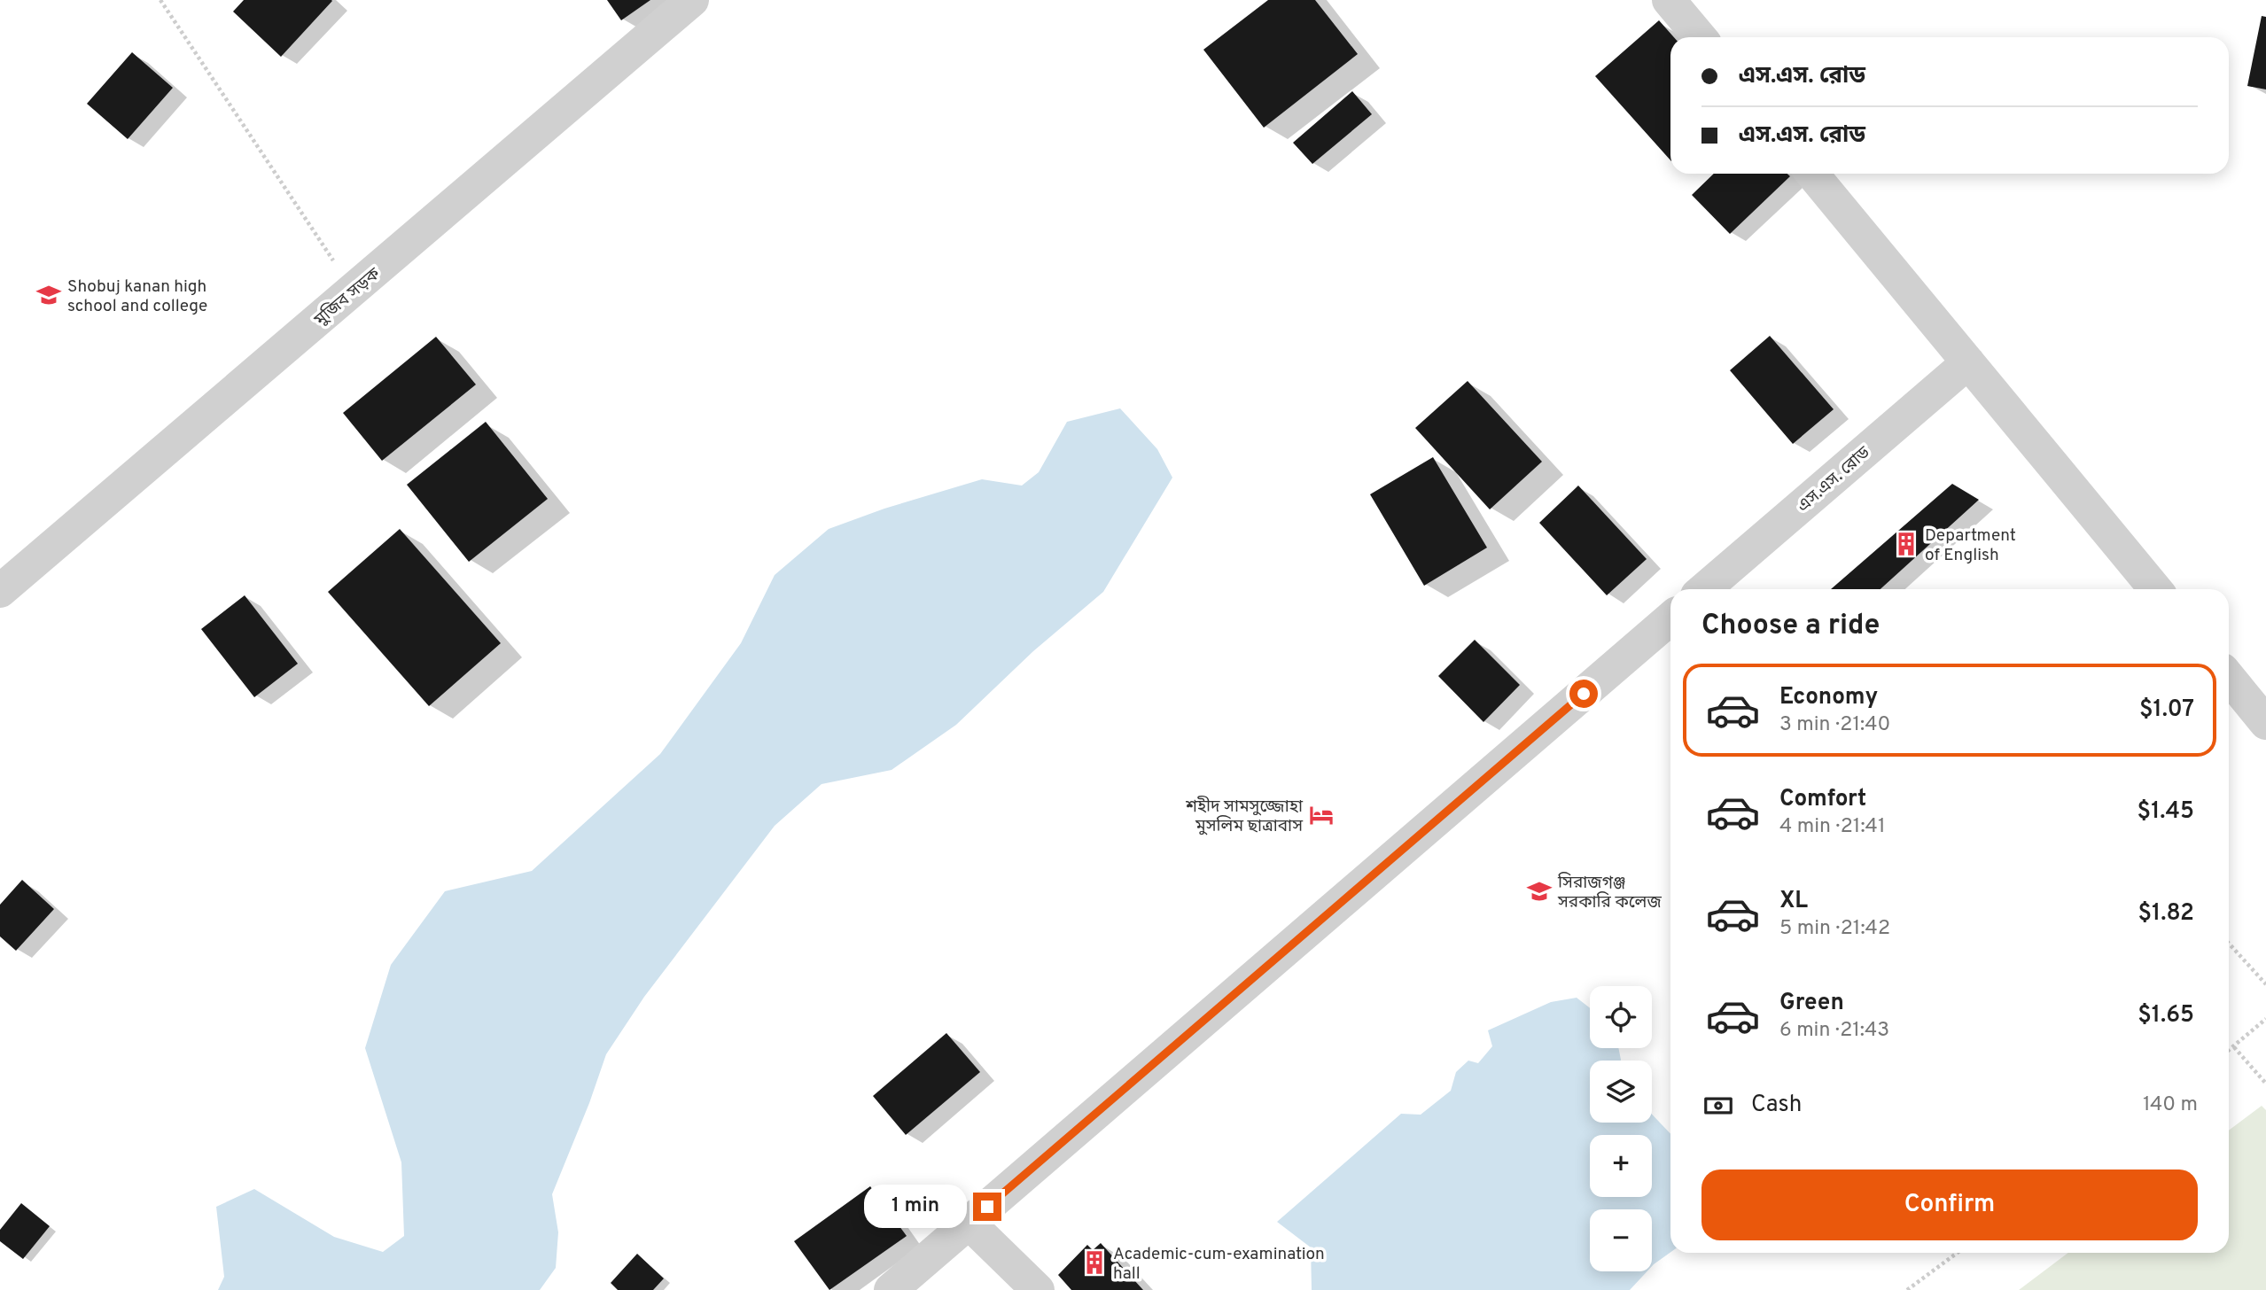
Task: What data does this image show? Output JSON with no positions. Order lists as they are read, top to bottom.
{
  "streets": {
    "street": ["মুজিব সড়ক", "এস.এস. রোড"]
  },
  "places": {
    "school or university": ["Shobuj kanan high school and college", "সিরাজগঞ্জ সরকারি কলেজ"],
    "building": ["Department of English", "Academic-cum-examination hall"],
    "hotel": ["শহীদ সামসুজ্জোহা মুসলিম ছাত্রাবাস"]
  },
  "page": {
    "banner": ["এস.এস. রোড", "এস.এস. রোড"],
    "heading": "Choose a ride",
    "list": [
      {
        "name": "Economy",
        "note": "3 min · 21:40",
        "value": "$1.07"
      },
      {
        "name": "Comfort",
        "note": "4 min · 21:41",
        "value": "$1.45"
      },
      {
        "name": "XL",
        "note": "5 min · 21:42",
        "value": "$1.82"
      },
      {
        "name": "Green",
        "note": "6 min · 21:43",
        "value": "$1.65"
      }
    ],
    "map_buttons": ["+", "−"],
    "pay": ["Cash", "140 m"],
    "buttons": "Confirm",
    "bubble": "1 min"
  }
}
